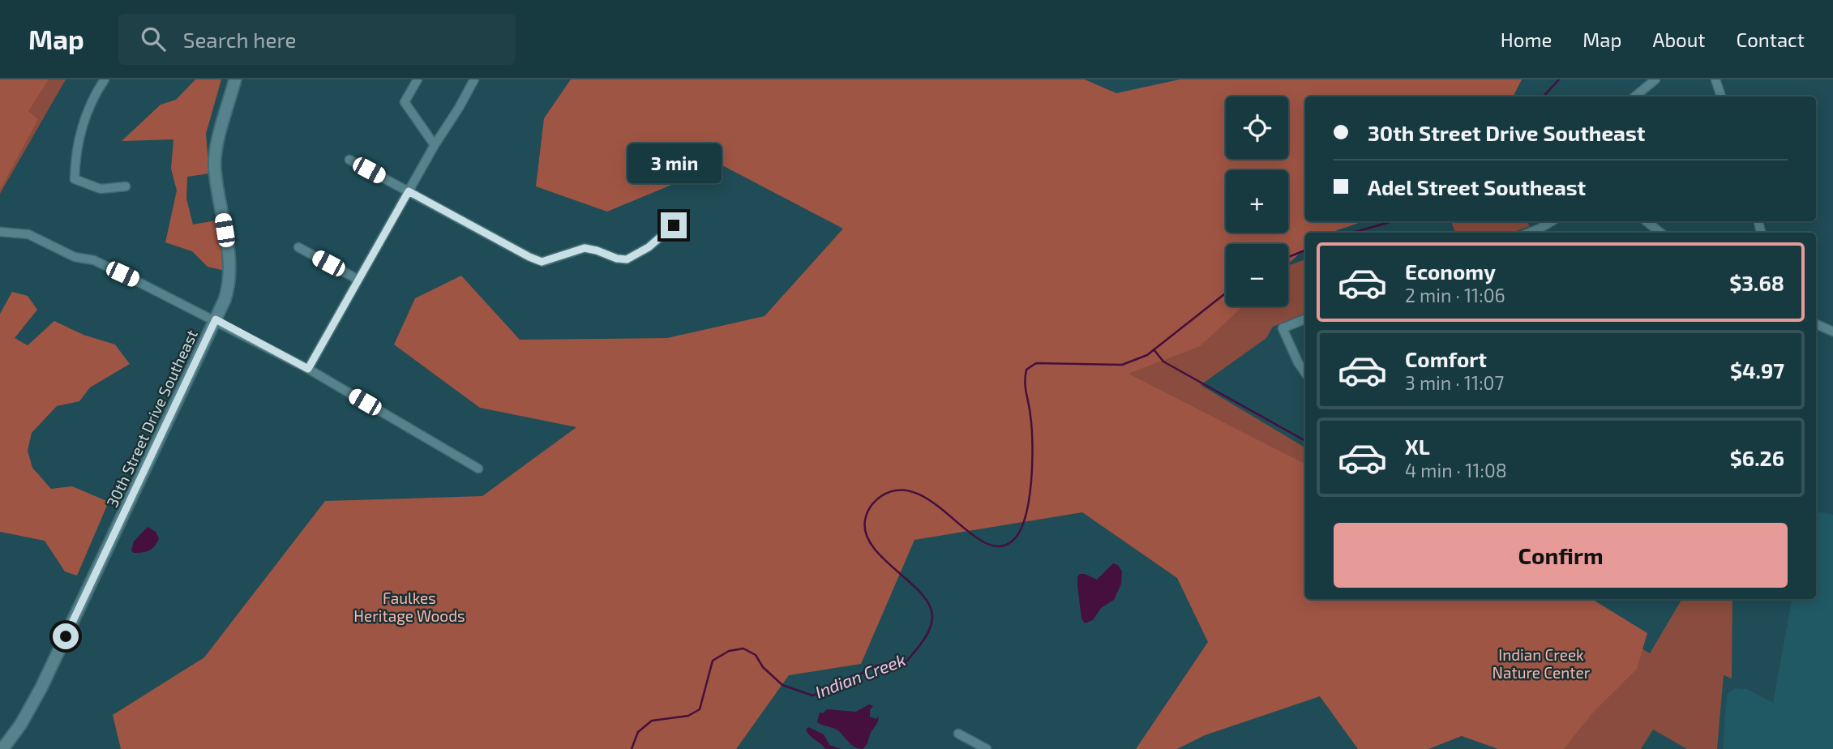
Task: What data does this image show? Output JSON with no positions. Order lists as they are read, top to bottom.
{
  "streets": {
    "main road": ["30th Street Drive Southeast"]
  },
  "water": ["Indian Creek"],
  "parks": ["Faulkes Heritage Woods", "Indian Creek Nature Center"],
  "page": {
    "header": "Map",
    "search": "Search here",
    "nav": [
      "Home",
      "Map",
      "About",
      "Contact"
    ],
    "map_buttons": ["+", "−"],
    "banner": ["30th Street Drive Southeast", "Adel Street Southeast"],
    "bubble": "3 min",
    "list": [
      {
        "name": "Economy",
        "note": "2 min · 11:06",
        "value": "$3.68"
      },
      {
        "name": "Comfort",
        "note": "3 min · 11:07",
        "value": "$4.97"
      },
      {
        "name": "XL",
        "note": "4 min · 11:08",
        "value": "$6.26"
      }
    ],
    "buttons": "Confirm"
  }
}
